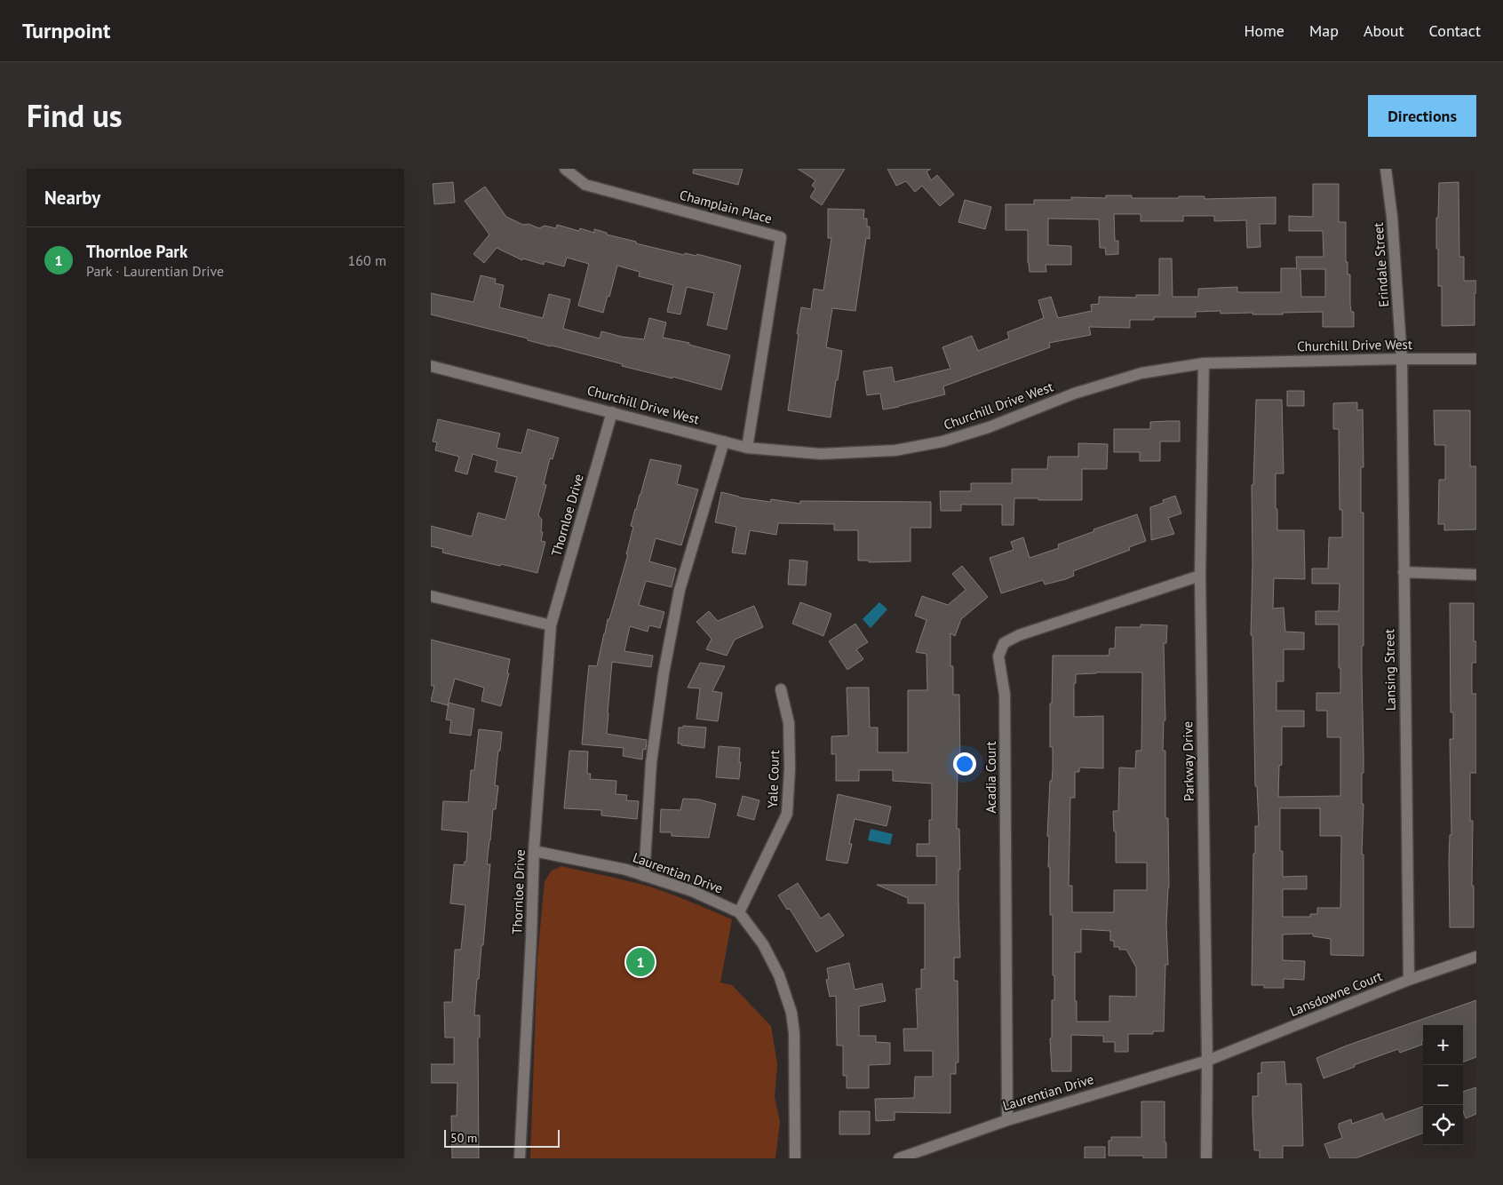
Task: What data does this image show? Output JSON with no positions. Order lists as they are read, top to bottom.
{
  "streets": {
    "street": [
      "Champlain Place",
      "Erindale Street",
      "Churchill Drive West",
      "Thornloe Drive",
      "Lansing Street",
      "Parkway Drive",
      "Acadia Court",
      "Yale Court",
      "Laurentian Drive",
      "Lansdowne Court"
    ]
  },
  "crossings": [
    ["Champlain Place", "Churchill Drive West"],
    ["Erindale Street", "Churchill Drive West"],
    ["Erindale Street", "Lansing Street"],
    ["Churchill Drive West", "Thornloe Drive"],
    ["Churchill Drive West", "Lansing Street"],
    ["Churchill Drive West", "Parkway Drive"],
    ["Thornloe Drive", "Laurentian Drive"],
    ["Lansing Street", "Lansdowne Court"],
    ["Parkway Drive", "Acadia Court"],
    ["Parkway Drive", "Laurentian Drive"],
    ["Parkway Drive", "Lansdowne Court"],
    ["Acadia Court", "Laurentian Drive"],
    ["Yale Court", "Laurentian Drive"],
    ["Laurentian Drive", "Lansdowne Court"]
  ],
  "scale_bar": "50 m",
  "page": {
    "header": "Turnpoint",
    "nav": [
      "Home",
      "Map",
      "About",
      "Contact"
    ],
    "title": "Find us",
    "buttons": "Directions",
    "heading": "Nearby",
    "list": [
      {
        "mark": "1",
        "name": "Thornloe Park",
        "note": "Park · Laurentian Drive",
        "value": "160 m"
      }
    ],
    "pins": "1",
    "map_buttons": ["+", "−"],
    "scale": "50 m"
  }
}
